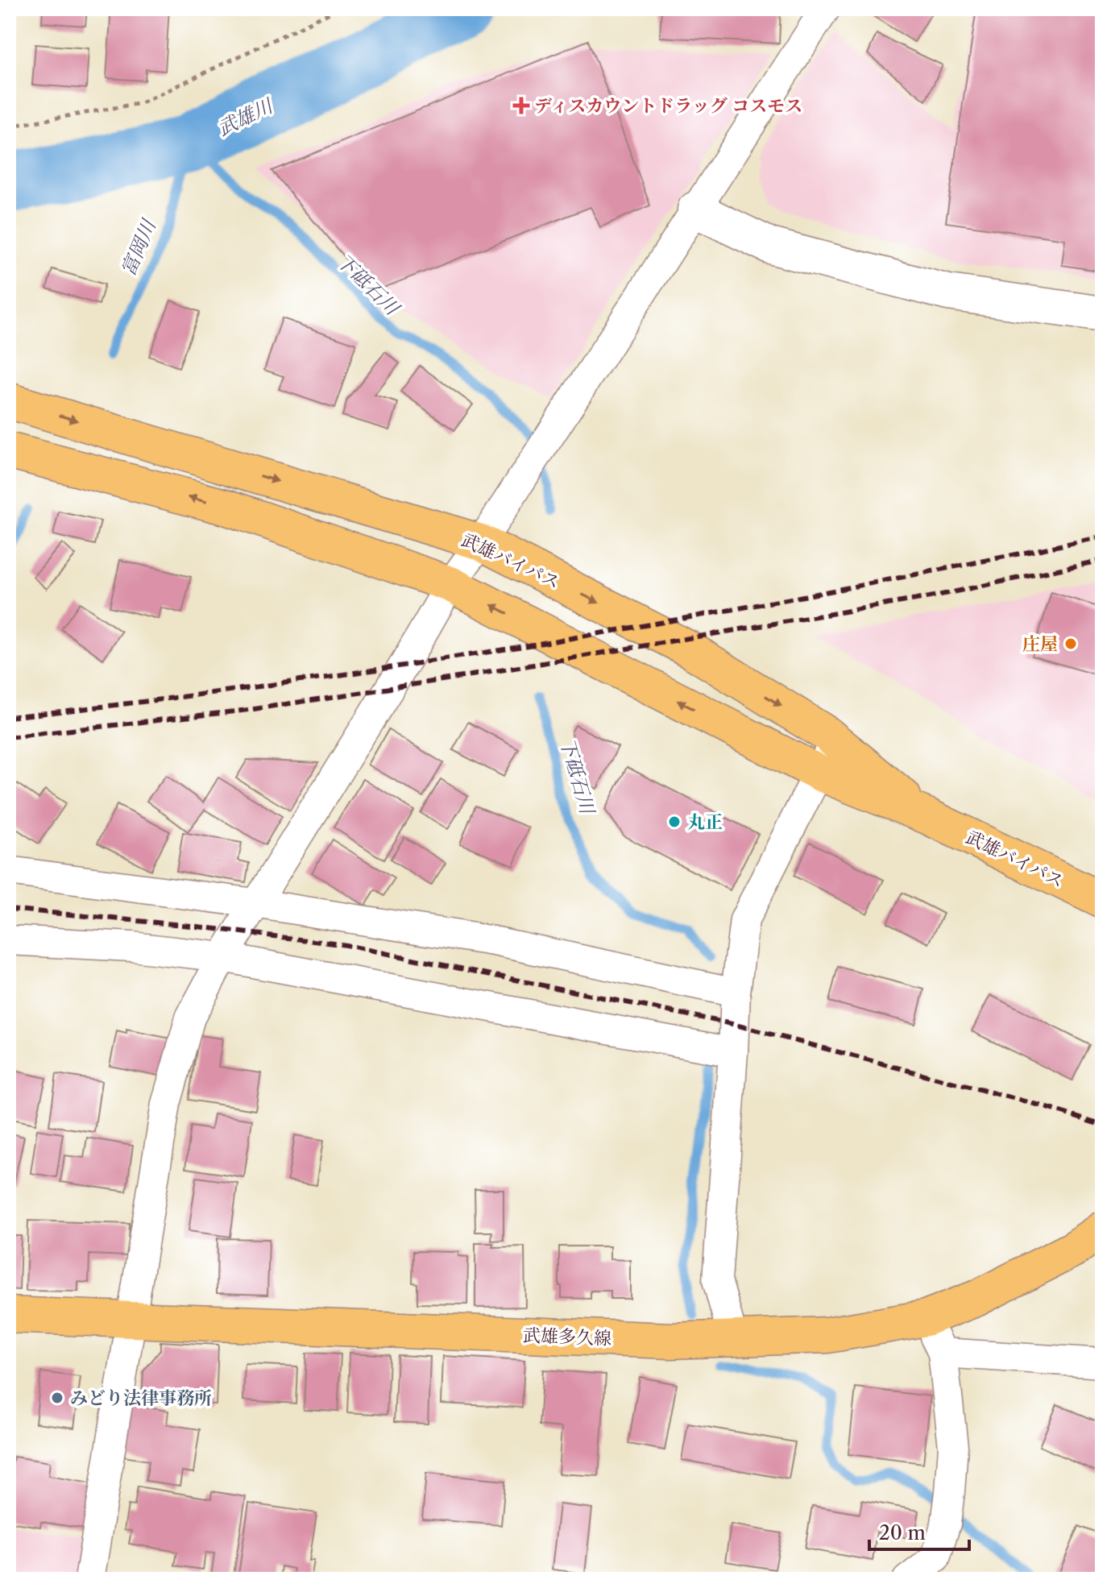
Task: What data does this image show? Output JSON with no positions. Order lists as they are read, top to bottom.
{
  "streets": {
    "main road": ["武雄バイパス", "武雄多久線"]
  },
  "water": ["武雄川", "富岡川", "下砥石川"],
  "places": {
    "health": ["ディスカウントドラッグ コスモス"],
    "other": ["庄屋", "丸正", "みどり法律事務所"]
  },
  "scale_bar": "20 m"
}
